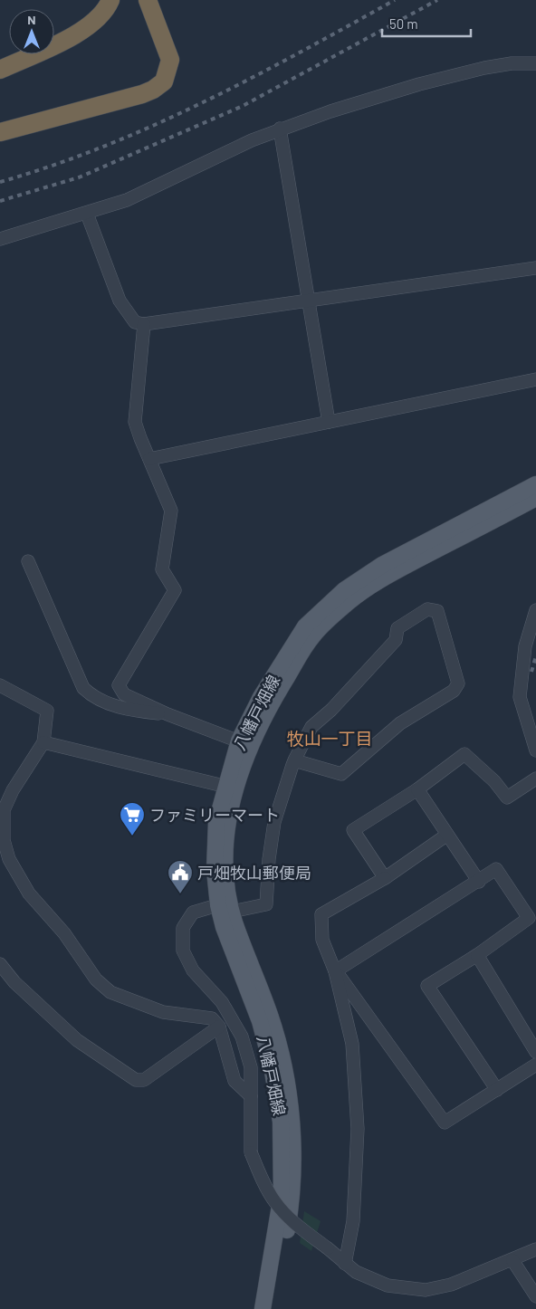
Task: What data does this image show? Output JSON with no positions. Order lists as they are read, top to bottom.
{
  "streets": {
    "main road": ["八幡戸畑線"]
  },
  "districts": ["牧山一丁目"],
  "places": {
    "supermarket": ["ファミリーマート"],
    "public building": ["戸畑牧山郵便局"]
  },
  "scale_bar": "50 m",
  "north": "top"
}
